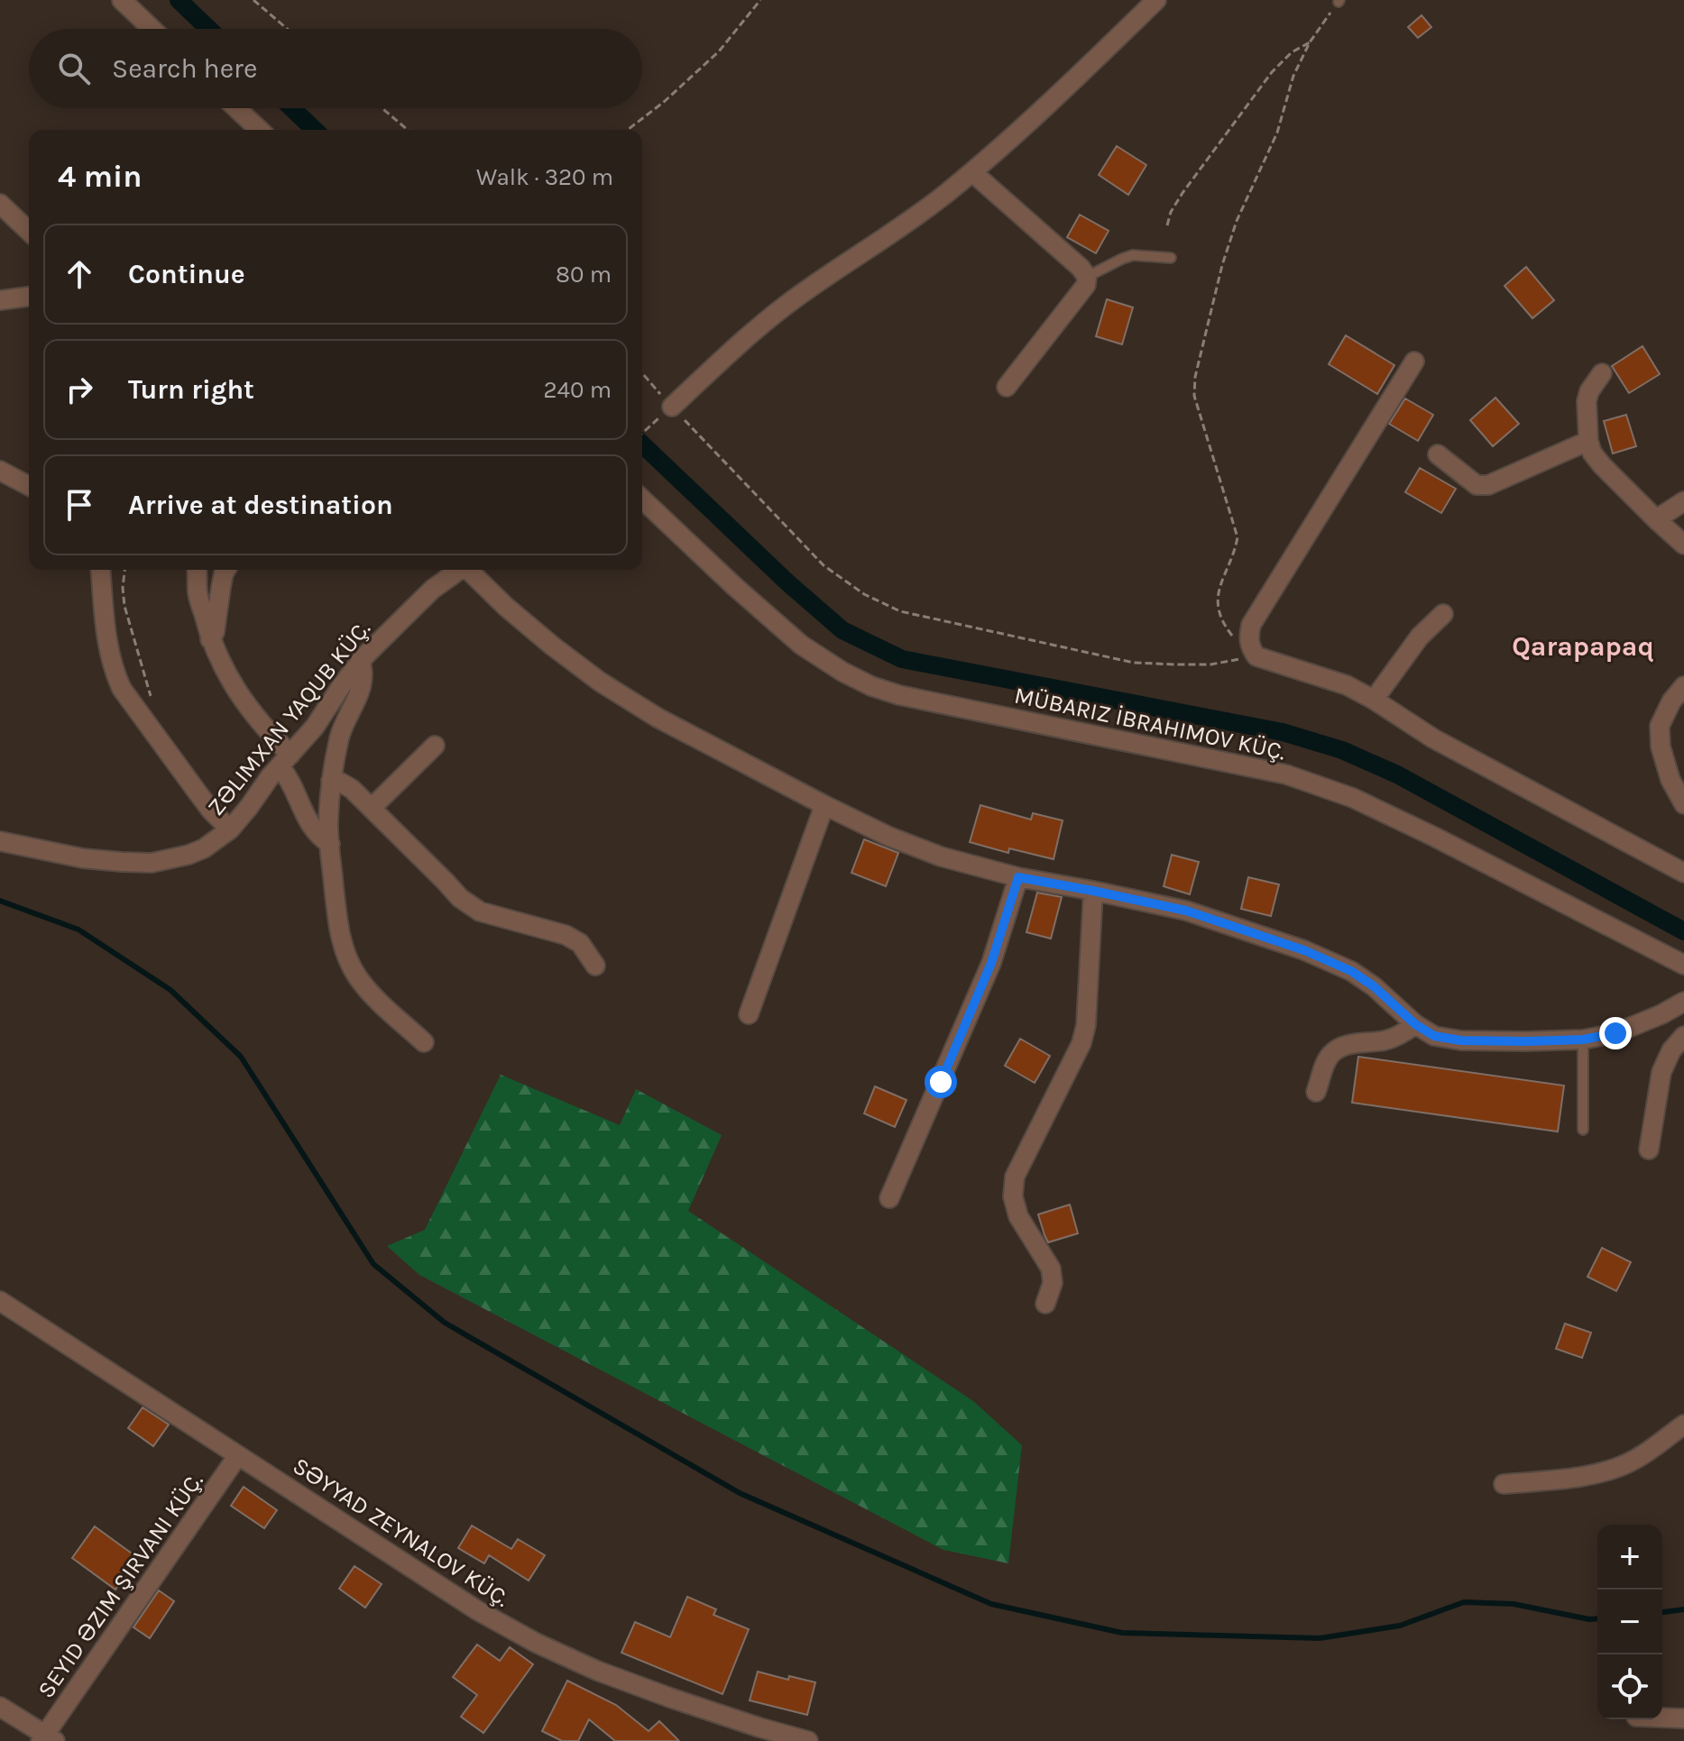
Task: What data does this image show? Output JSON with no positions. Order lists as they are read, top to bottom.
{
  "streets": {
    "street": [
      "ZƏLIMXAN YAQUB KÜÇ.",
      "MÜBARIZ İBRAHIMOV KÜÇ.",
      "SƏYYAD ZEYNALOV KÜÇ.",
      "SEYID ƏZIM ŞIRVANI KÜÇ."
    ]
  },
  "crossings": [
    ["SƏYYAD ZEYNALOV KÜÇ.", "SEYID ƏZIM ŞIRVANI KÜÇ."]
  ],
  "districts": ["Qarapapaq"],
  "page": {
    "search": "Search here",
    "heading": ["4 min", "Walk · 320 m"],
    "list": [
      ["Continue", "80 m"],
      ["Turn right", "240 m"],
      "Arrive at destination"
    ],
    "map_buttons": ["+", "−"]
  }
}
